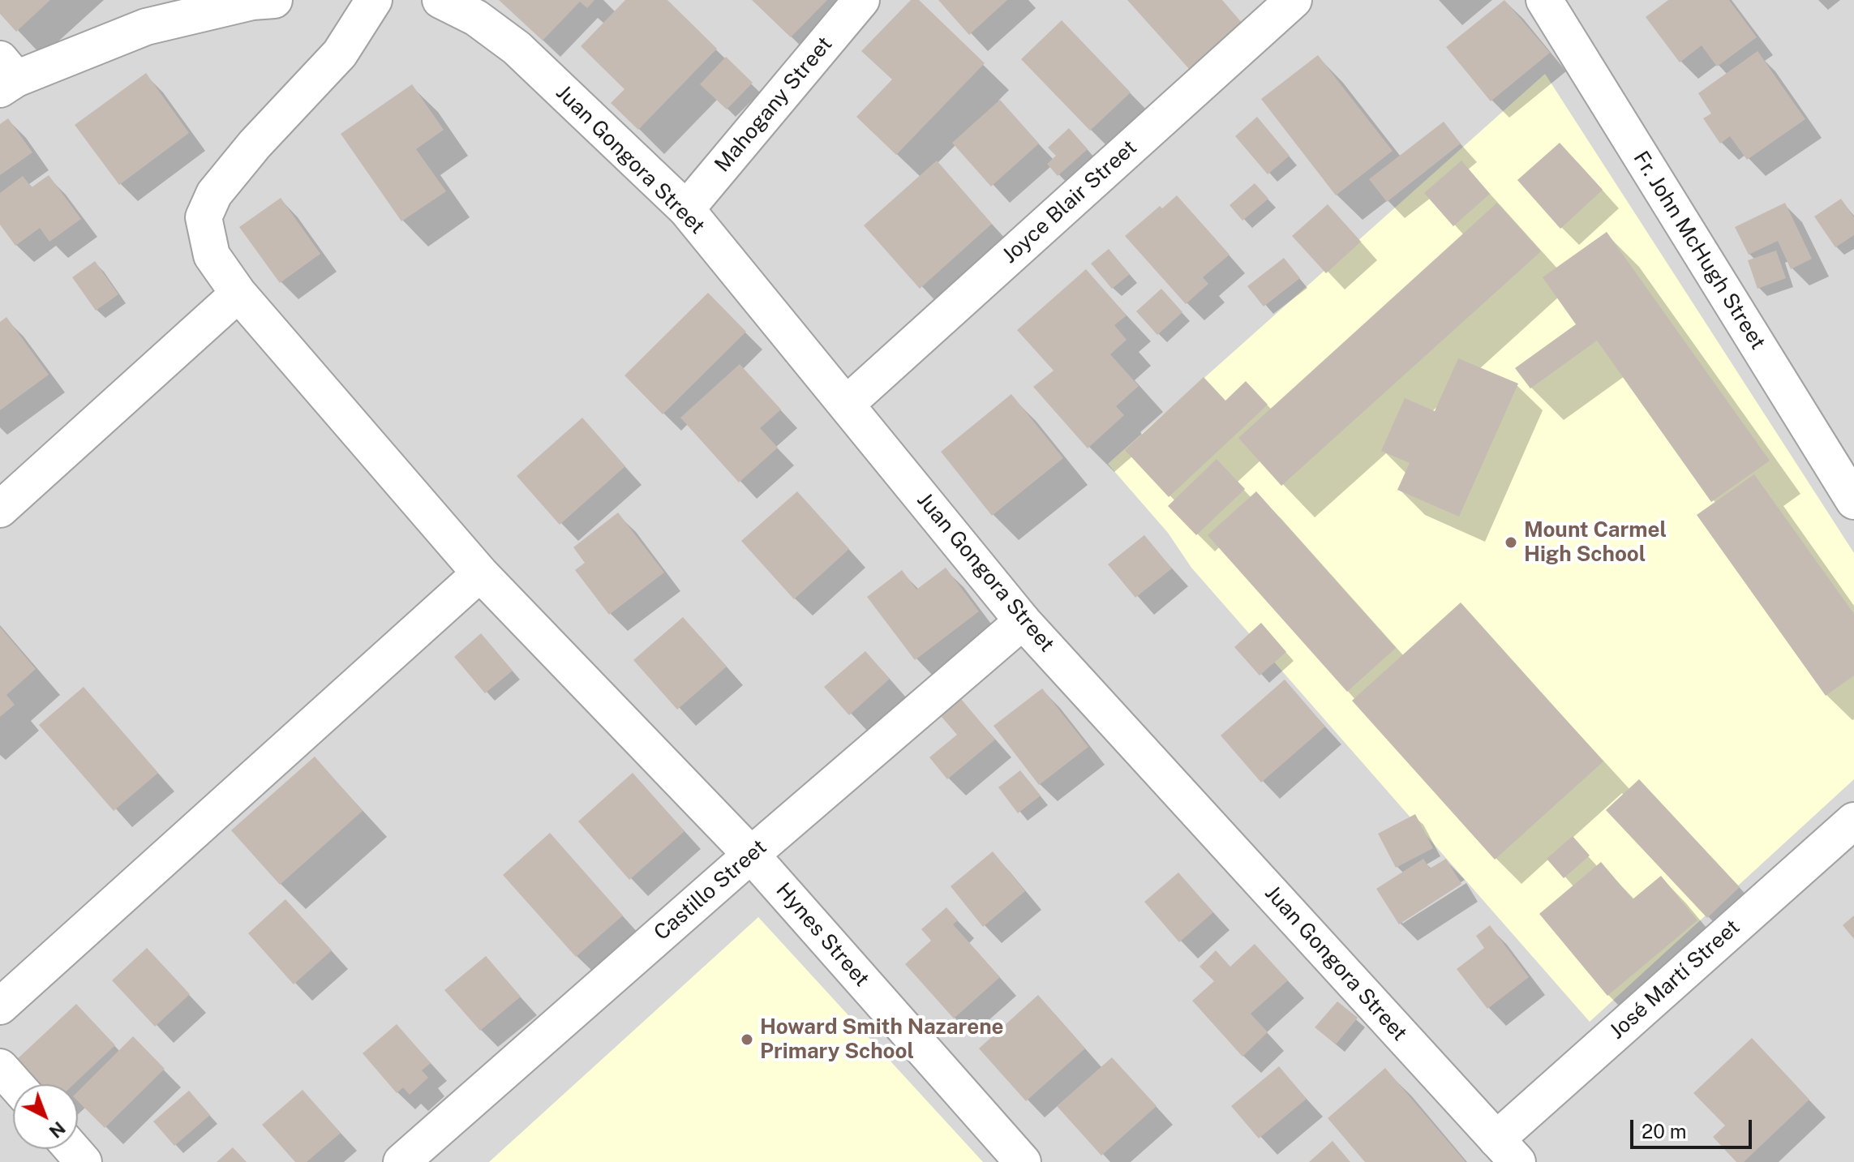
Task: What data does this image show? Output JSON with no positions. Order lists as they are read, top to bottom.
{
  "streets": {
    "street": [
      "Mahogany Street",
      "Juan Gongora Street",
      "Joyce Blair Street",
      "Fr. John McHugh Street",
      "Castillo Street",
      "Hynes Street",
      "José Martí Street"
    ]
  },
  "crossings": [
    ["Mahogany Street", "Juan Gongora Street"],
    ["Juan Gongora Street", "Joyce Blair Street"],
    ["Juan Gongora Street", "Castillo Street"],
    ["Juan Gongora Street", "José Martí Street"],
    ["Castillo Street", "Hynes Street"]
  ],
  "places": ["Mount Carmel High School", "Howard Smith Nazarene Primary School"],
  "scale_bar": "20 m",
  "north": "bottom right"
}
